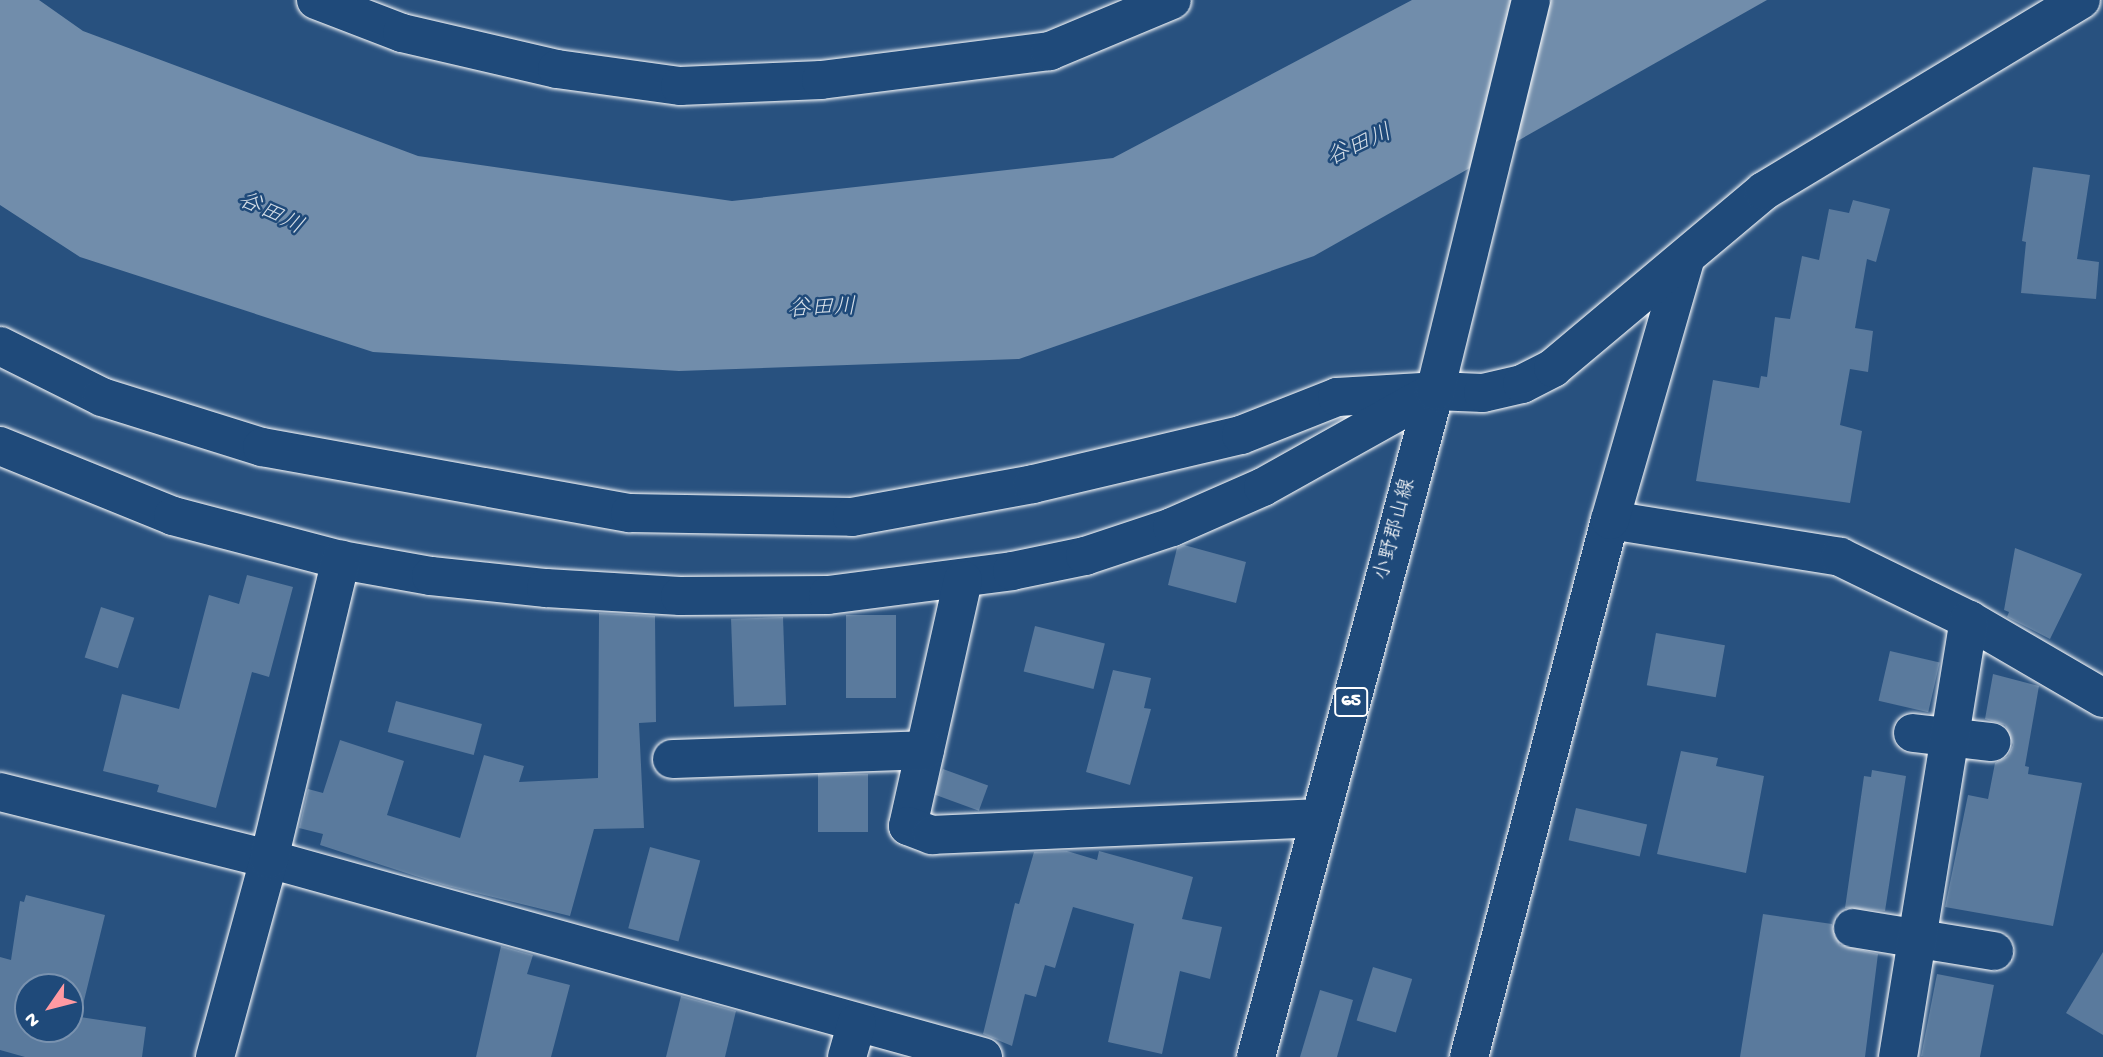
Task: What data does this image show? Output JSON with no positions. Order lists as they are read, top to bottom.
{
  "streets": {
    "street": ["小野郡山線", "65"]
  },
  "water": ["谷田川"],
  "north": "bottom left"
}
